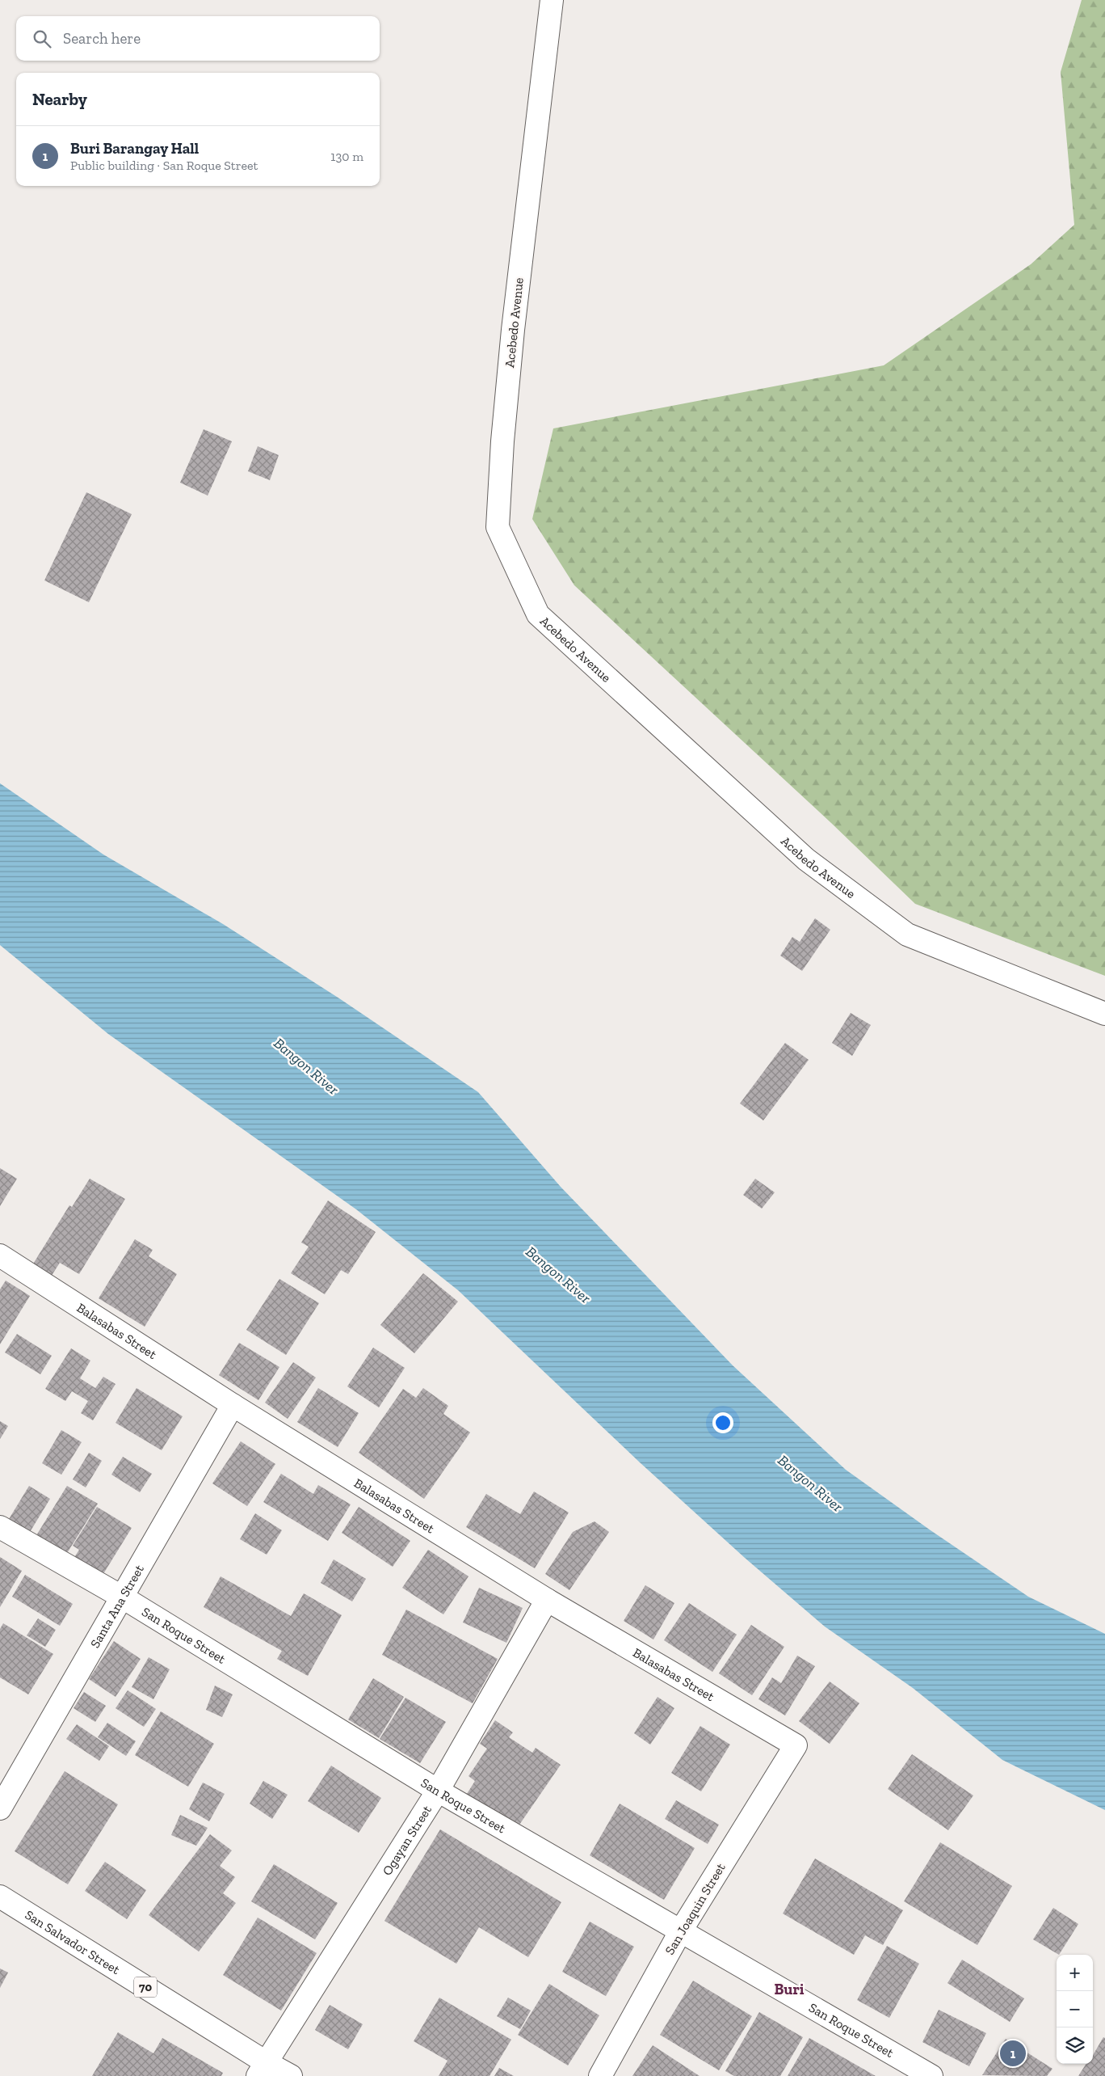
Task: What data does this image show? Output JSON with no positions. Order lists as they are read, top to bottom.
{
  "streets": {
    "main road": [
      "Acebedo Avenue",
      "Balasabas Street",
      "Santa Ana Street",
      "San Roque Street",
      "Ogayan Street",
      "San Joaquin Street",
      "San Salvador Street",
      "70"
    ]
  },
  "crossings": [
    ["Balasabas Street", "Santa Ana Street"],
    ["Balasabas Street", "Ogayan Street"],
    ["Balasabas Street", "San Joaquin Street"],
    ["Santa Ana Street", "San Roque Street"],
    ["San Roque Street", "Ogayan Street"],
    ["San Roque Street", "San Joaquin Street"],
    ["Ogayan Street", "San Salvador Street"]
  ],
  "districts": ["Buri"],
  "water": ["Bangon River"],
  "page": {
    "search": "Search here",
    "heading": "Nearby",
    "list": [
      {
        "mark": "1",
        "name": "Buri Barangay Hall",
        "note": "Public building · San Roque Street",
        "value": "130 m"
      }
    ],
    "map_buttons": ["+", "−"],
    "pins": "1"
  }
}
